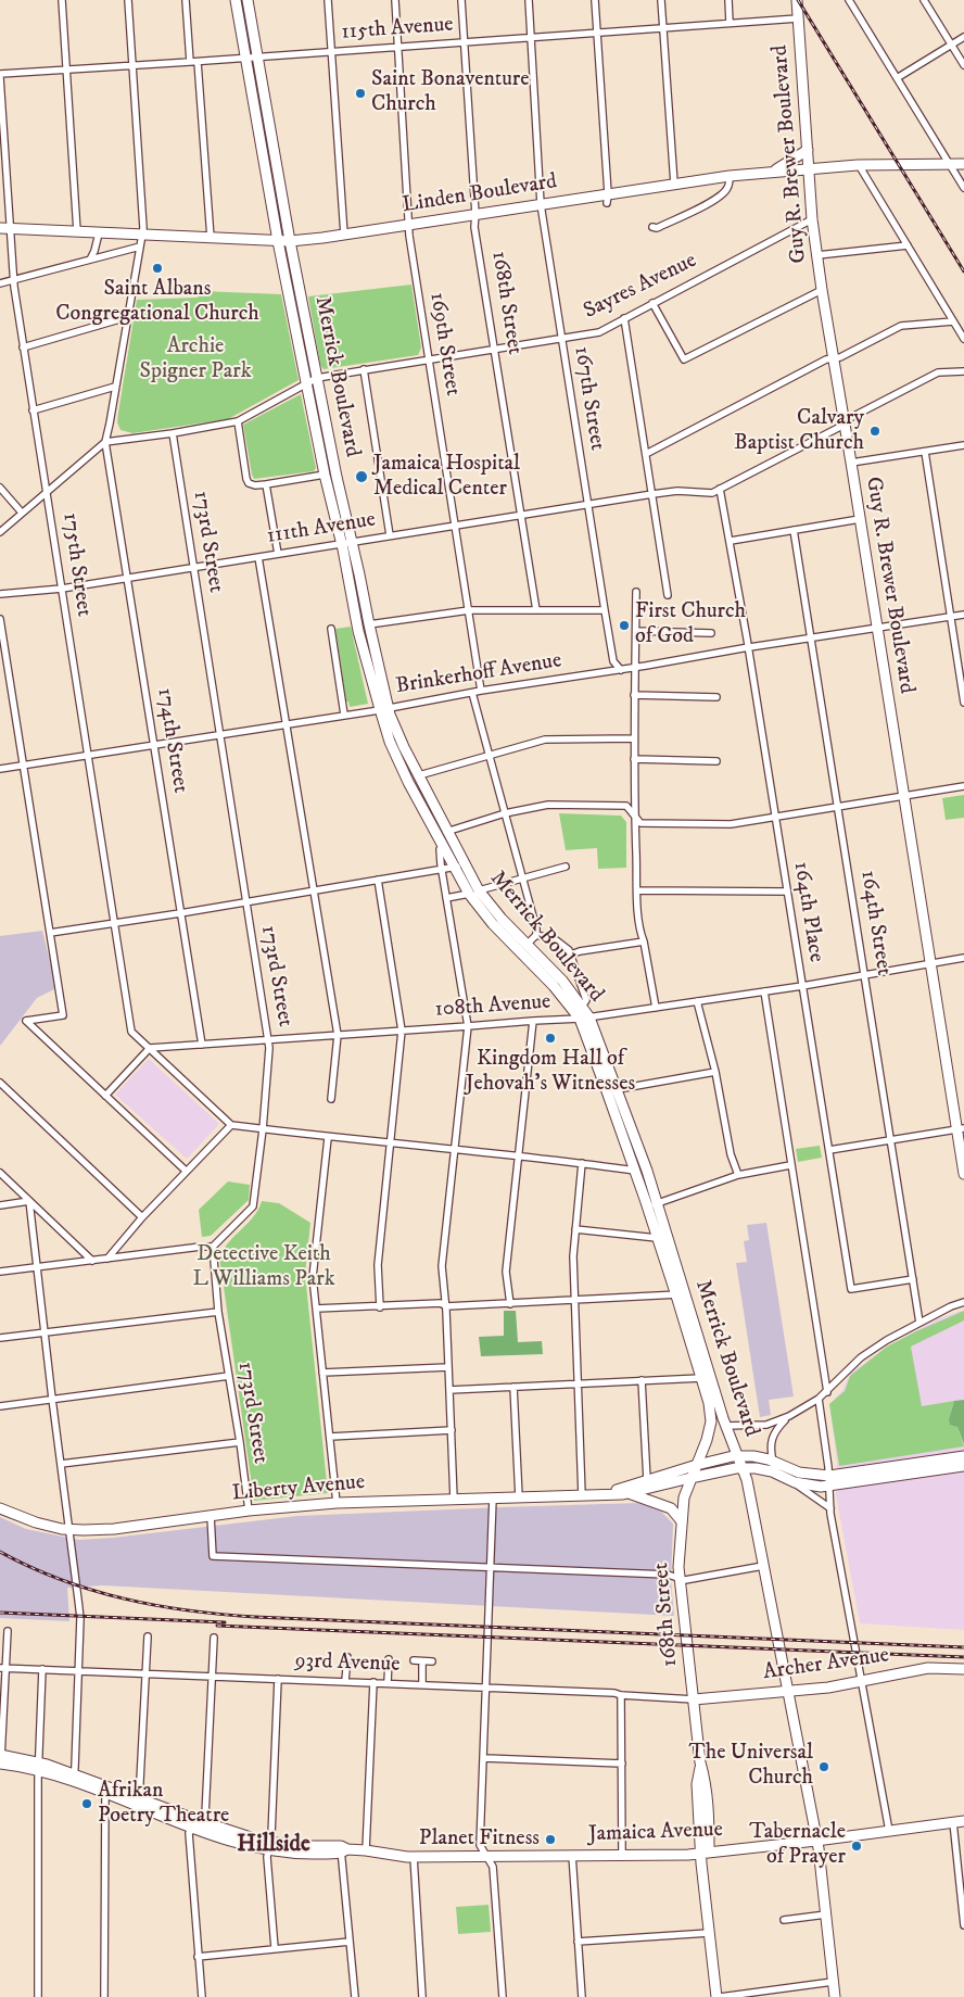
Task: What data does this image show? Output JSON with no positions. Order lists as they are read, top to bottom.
{
  "streets": {
    "main road": [
      "Guy R. Brewer Boulevard",
      "Linden Boulevard",
      "168th Street",
      "Merrick Boulevard",
      "Liberty Avenue",
      "Archer Avenue",
      "Jamaica Avenue"
    ],
    "street": [
      "115th Avenue",
      "Sayres Avenue",
      "169th Street",
      "167th Street",
      "111th Avenue",
      "173rd Street",
      "175th Street",
      "Brinkerhoff Avenue",
      "174th Street",
      "164th Place",
      "164th Street",
      "108th Avenue",
      "93rd Avenue"
    ]
  },
  "crossings": [
    ["115th Avenue", "Guy R. Brewer Boulevard"],
    ["115th Avenue", "168th Street"],
    ["115th Avenue", "169th Street"],
    ["115th Avenue", "Merrick Boulevard"],
    ["115th Avenue", "167th Street"],
    ["115th Avenue", "175th Street"],
    ["Guy R. Brewer Boulevard", "Linden Boulevard"],
    ["Guy R. Brewer Boulevard", "Sayres Avenue"],
    ["Guy R. Brewer Boulevard", "111th Avenue"],
    ["Guy R. Brewer Boulevard", "Brinkerhoff Avenue"],
    ["Guy R. Brewer Boulevard", "108th Avenue"],
    ["Linden Boulevard", "168th Street"],
    ["Linden Boulevard", "169th Street"],
    ["Linden Boulevard", "Merrick Boulevard"],
    ["Linden Boulevard", "167th Street"],
    ["Linden Boulevard", "175th Street"],
    ["Sayres Avenue", "168th Street"],
    ["Sayres Avenue", "169th Street"],
    ["Sayres Avenue", "Merrick Boulevard"],
    ["Sayres Avenue", "167th Street"],
    ["Sayres Avenue", "173rd Street"],
    ["Sayres Avenue", "174th Street"],
    ["168th Street", "Merrick Boulevard"],
    ["168th Street", "111th Avenue"],
    ["168th Street", "Liberty Avenue"],
    ["168th Street", "93rd Avenue"],
    ["168th Street", "Archer Avenue"],
    ["168th Street", "Jamaica Avenue"],
    ["169th Street", "111th Avenue"],
    ["169th Street", "Brinkerhoff Avenue"],
    ["Merrick Boulevard", "111th Avenue"],
    ["Merrick Boulevard", "Brinkerhoff Avenue"],
    ["Merrick Boulevard", "108th Avenue"],
    ["Merrick Boulevard", "Liberty Avenue"],
    ["Merrick Boulevard", "Archer Avenue"],
    ["Merrick Boulevard", "Jamaica Avenue"],
    ["167th Street", "111th Avenue"],
    ["167th Street", "Brinkerhoff Avenue"],
    ["111th Avenue", "173rd Street"],
    ["111th Avenue", "175th Street"],
    ["111th Avenue", "174th Street"],
    ["111th Avenue", "164th Place"],
    ["173rd Street", "Brinkerhoff Avenue"],
    ["173rd Street", "108th Avenue"],
    ["173rd Street", "Liberty Avenue"],
    ["175th Street", "Brinkerhoff Avenue"],
    ["175th Street", "108th Avenue"],
    ["Brinkerhoff Avenue", "174th Street"],
    ["Brinkerhoff Avenue", "164th Place"],
    ["Brinkerhoff Avenue", "164th Street"],
    ["174th Street", "108th Avenue"],
    ["164th Place", "164th Street"],
    ["164th Place", "108th Avenue"],
    ["164th Street", "108th Avenue"],
    ["93rd Avenue", "Archer Avenue"]
  ],
  "districts": ["Hillside"],
  "parks": ["Archie Spigner Park", "Detective Keith L Williams Park"],
  "places": [
    "Saint Bonaventure Church",
    "Saint Albans Congregational Church",
    "Calvary Baptist Church",
    "Jamaica Hospital Medical Center",
    "First Church of God",
    "Kingdom Hall of Jehovah's Witnesses",
    "The Universal Church",
    "Afrikan Poetry Theatre",
    "Planet Fitness",
    "Tabernacle of Prayer"
  ]
}
